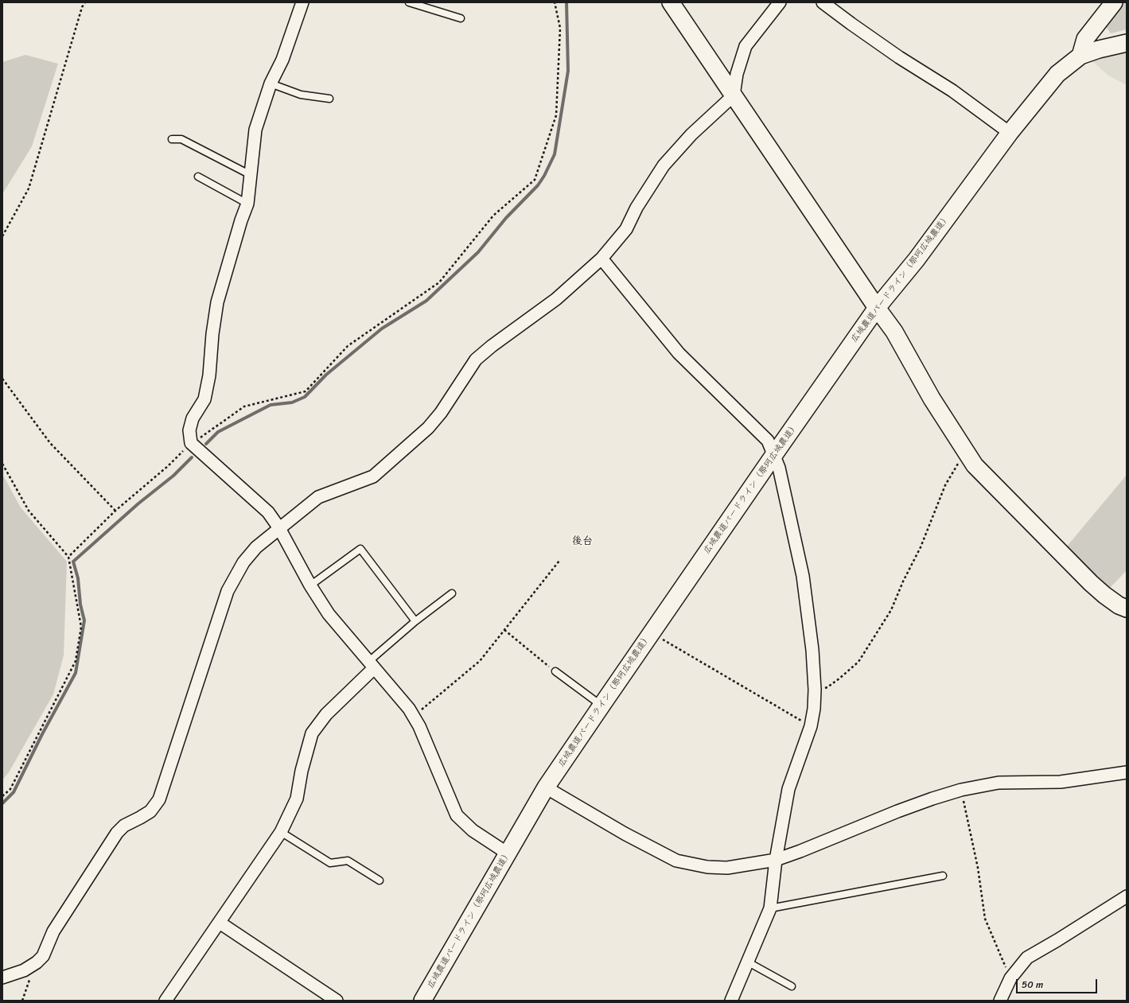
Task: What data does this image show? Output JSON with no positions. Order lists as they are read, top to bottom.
{
  "streets": {
    "street": ["広域農道バードライン（那珂広域農道）"]
  },
  "districts": ["後台"],
  "scale_bar": "50 m"
}
